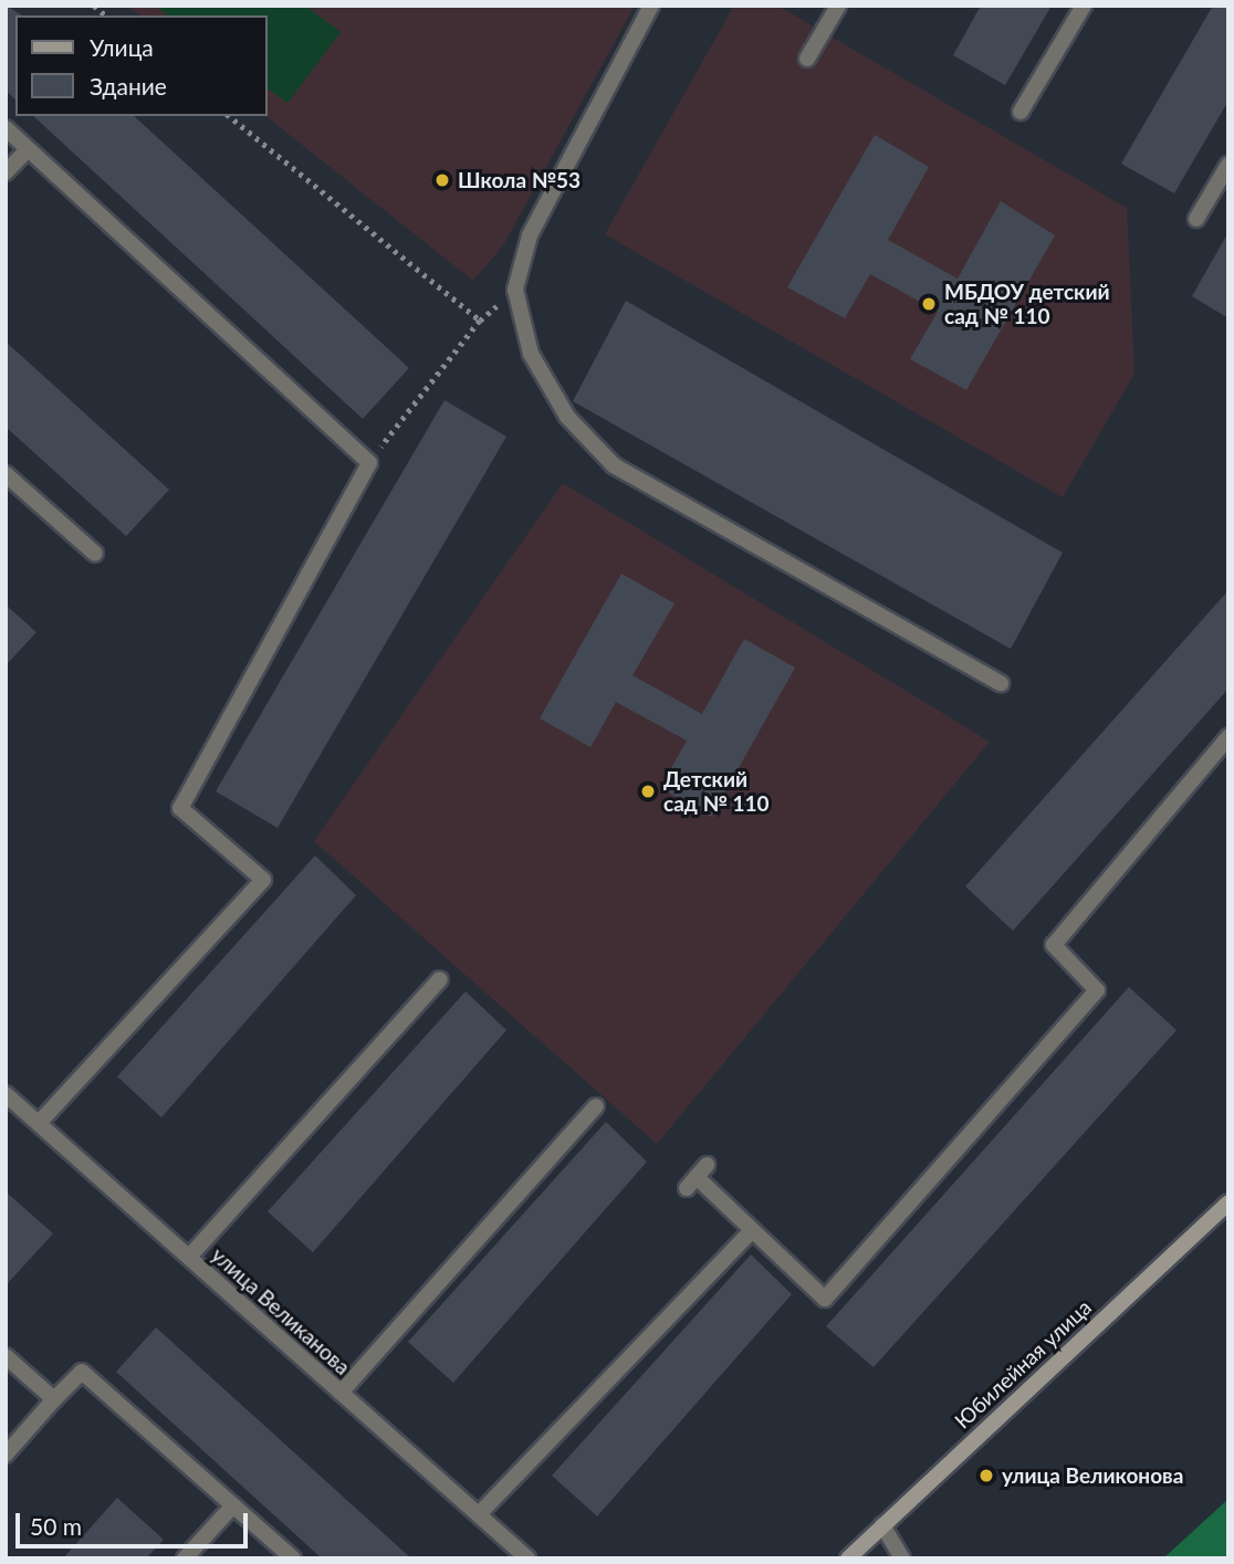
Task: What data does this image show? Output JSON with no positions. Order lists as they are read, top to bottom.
{
  "streets": {
    "street": ["улица Великанова", "Юбилейная улица"]
  },
  "places": [
    "Школа №53",
    "МБДОУ детский сад № 110",
    "Детский сад № 110",
    "улица Великонова"
  ],
  "legend": ["Улица", "Здание"],
  "scale_bar": "50 m"
}
